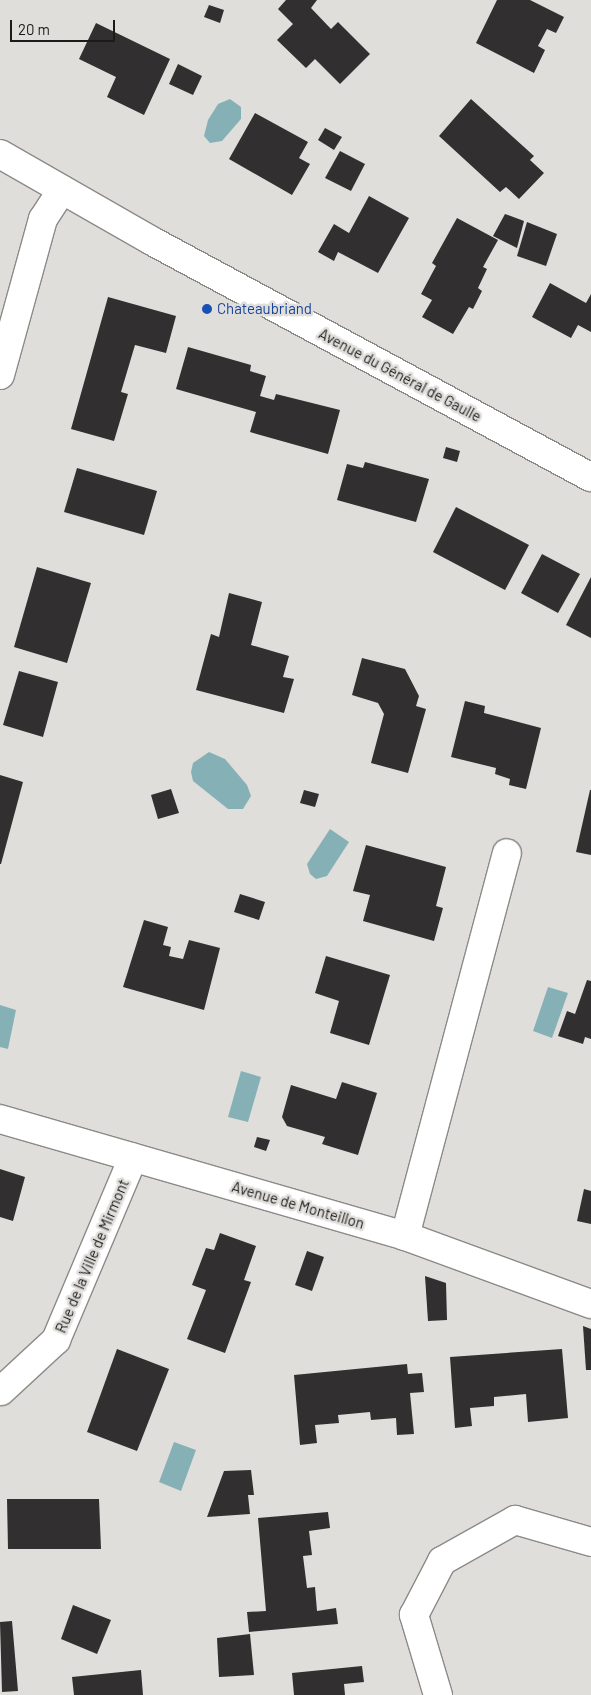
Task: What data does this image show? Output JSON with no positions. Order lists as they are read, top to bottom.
{
  "streets": {
    "street": ["Avenue du Général de Gaulle", "Avenue de Monteillon", "Rue de la Ville de Mirmont"]
  },
  "crossings": [
    ["Avenue de Monteillon", "Rue de la Ville de Mirmont"]
  ],
  "places": ["Chateaubriand"],
  "scale_bar": "20 m"
}
